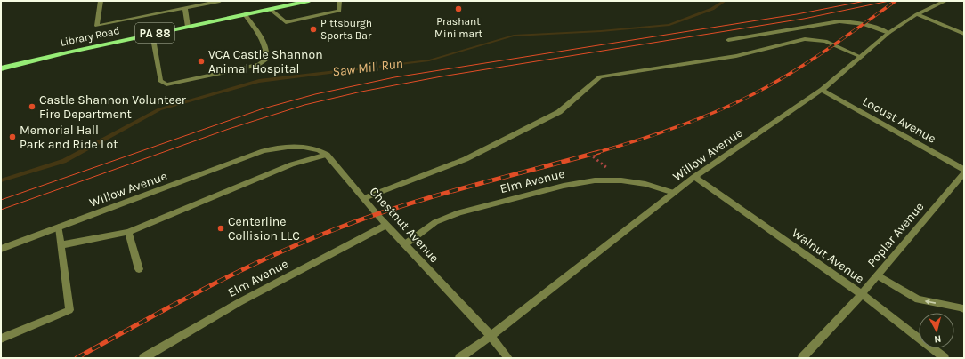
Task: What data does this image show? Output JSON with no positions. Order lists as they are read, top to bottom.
{
  "streets": {
    "main road": ["PA 88", "Library Road"],
    "street": [
      "Locust Avenue",
      "Willow Avenue",
      "Elm Avenue",
      "Chestnut Avenue",
      "Poplar Avenue",
      "Walnut Avenue"
    ]
  },
  "crossings": [
    ["Locust Avenue", "Willow Avenue"],
    ["Willow Avenue", "Elm Avenue"],
    ["Willow Avenue", "Chestnut Avenue"],
    ["Willow Avenue", "Walnut Avenue"],
    ["Elm Avenue", "Chestnut Avenue"],
    ["Poplar Avenue", "Walnut Avenue"]
  ],
  "water": ["Saw Mill Run"],
  "places": [
    "Prashant Mini mart",
    "Pittsburgh Sports Bar",
    "VCA Castle Shannon Animal Hospital",
    "Castle Shannon Volunteer Fire Department",
    "Memorial Hall Park and Ride Lot",
    "Centerline Collision LLC"
  ],
  "north": "bottom"
}
